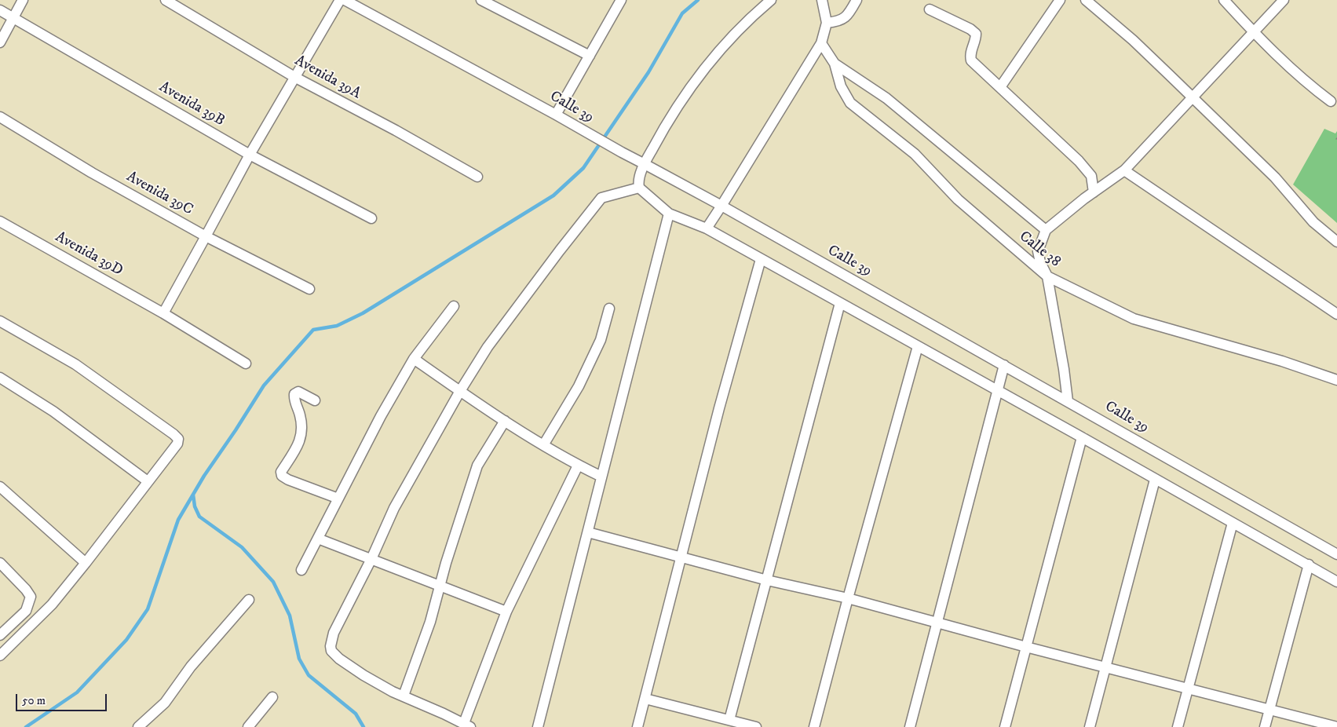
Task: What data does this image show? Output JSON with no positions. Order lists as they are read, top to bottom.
{
  "streets": {
    "street": [
      "Avenida 39A",
      "Avenida 39B",
      "Calle 39",
      "Avenida 39C",
      "Calle 38",
      "Avenida 39D"
    ]
  },
  "scale_bar": "50 m"
}
